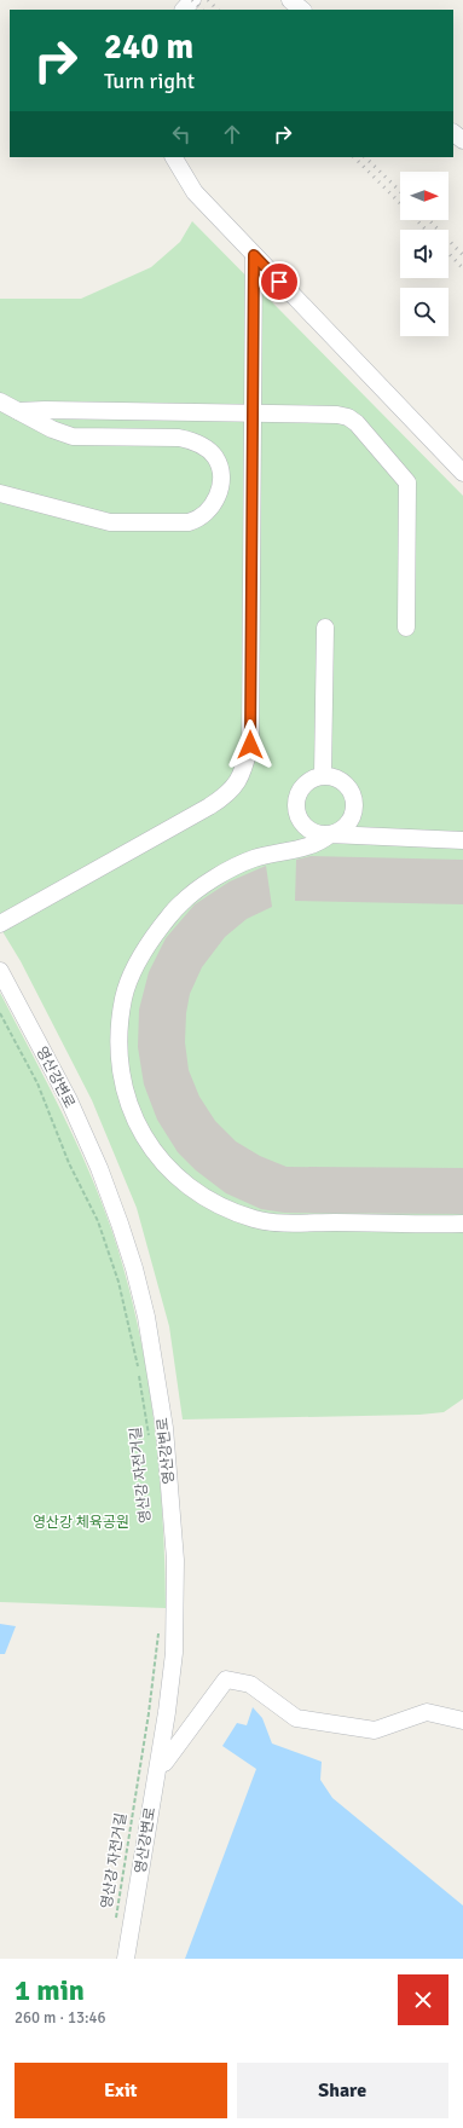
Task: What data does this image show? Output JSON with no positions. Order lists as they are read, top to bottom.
{
  "streets": {
    "street": ["영산강변로"],
    "path": ["영산강 자전거길"]
  },
  "parks": ["영산강 체육공원"],
  "north": "right",
  "page": {
    "turn": ["240 m", "Turn right"],
    "heading": ["1 min", "260 m · 13:46"],
    "buttons": ["Exit", "Share"]
  }
}
